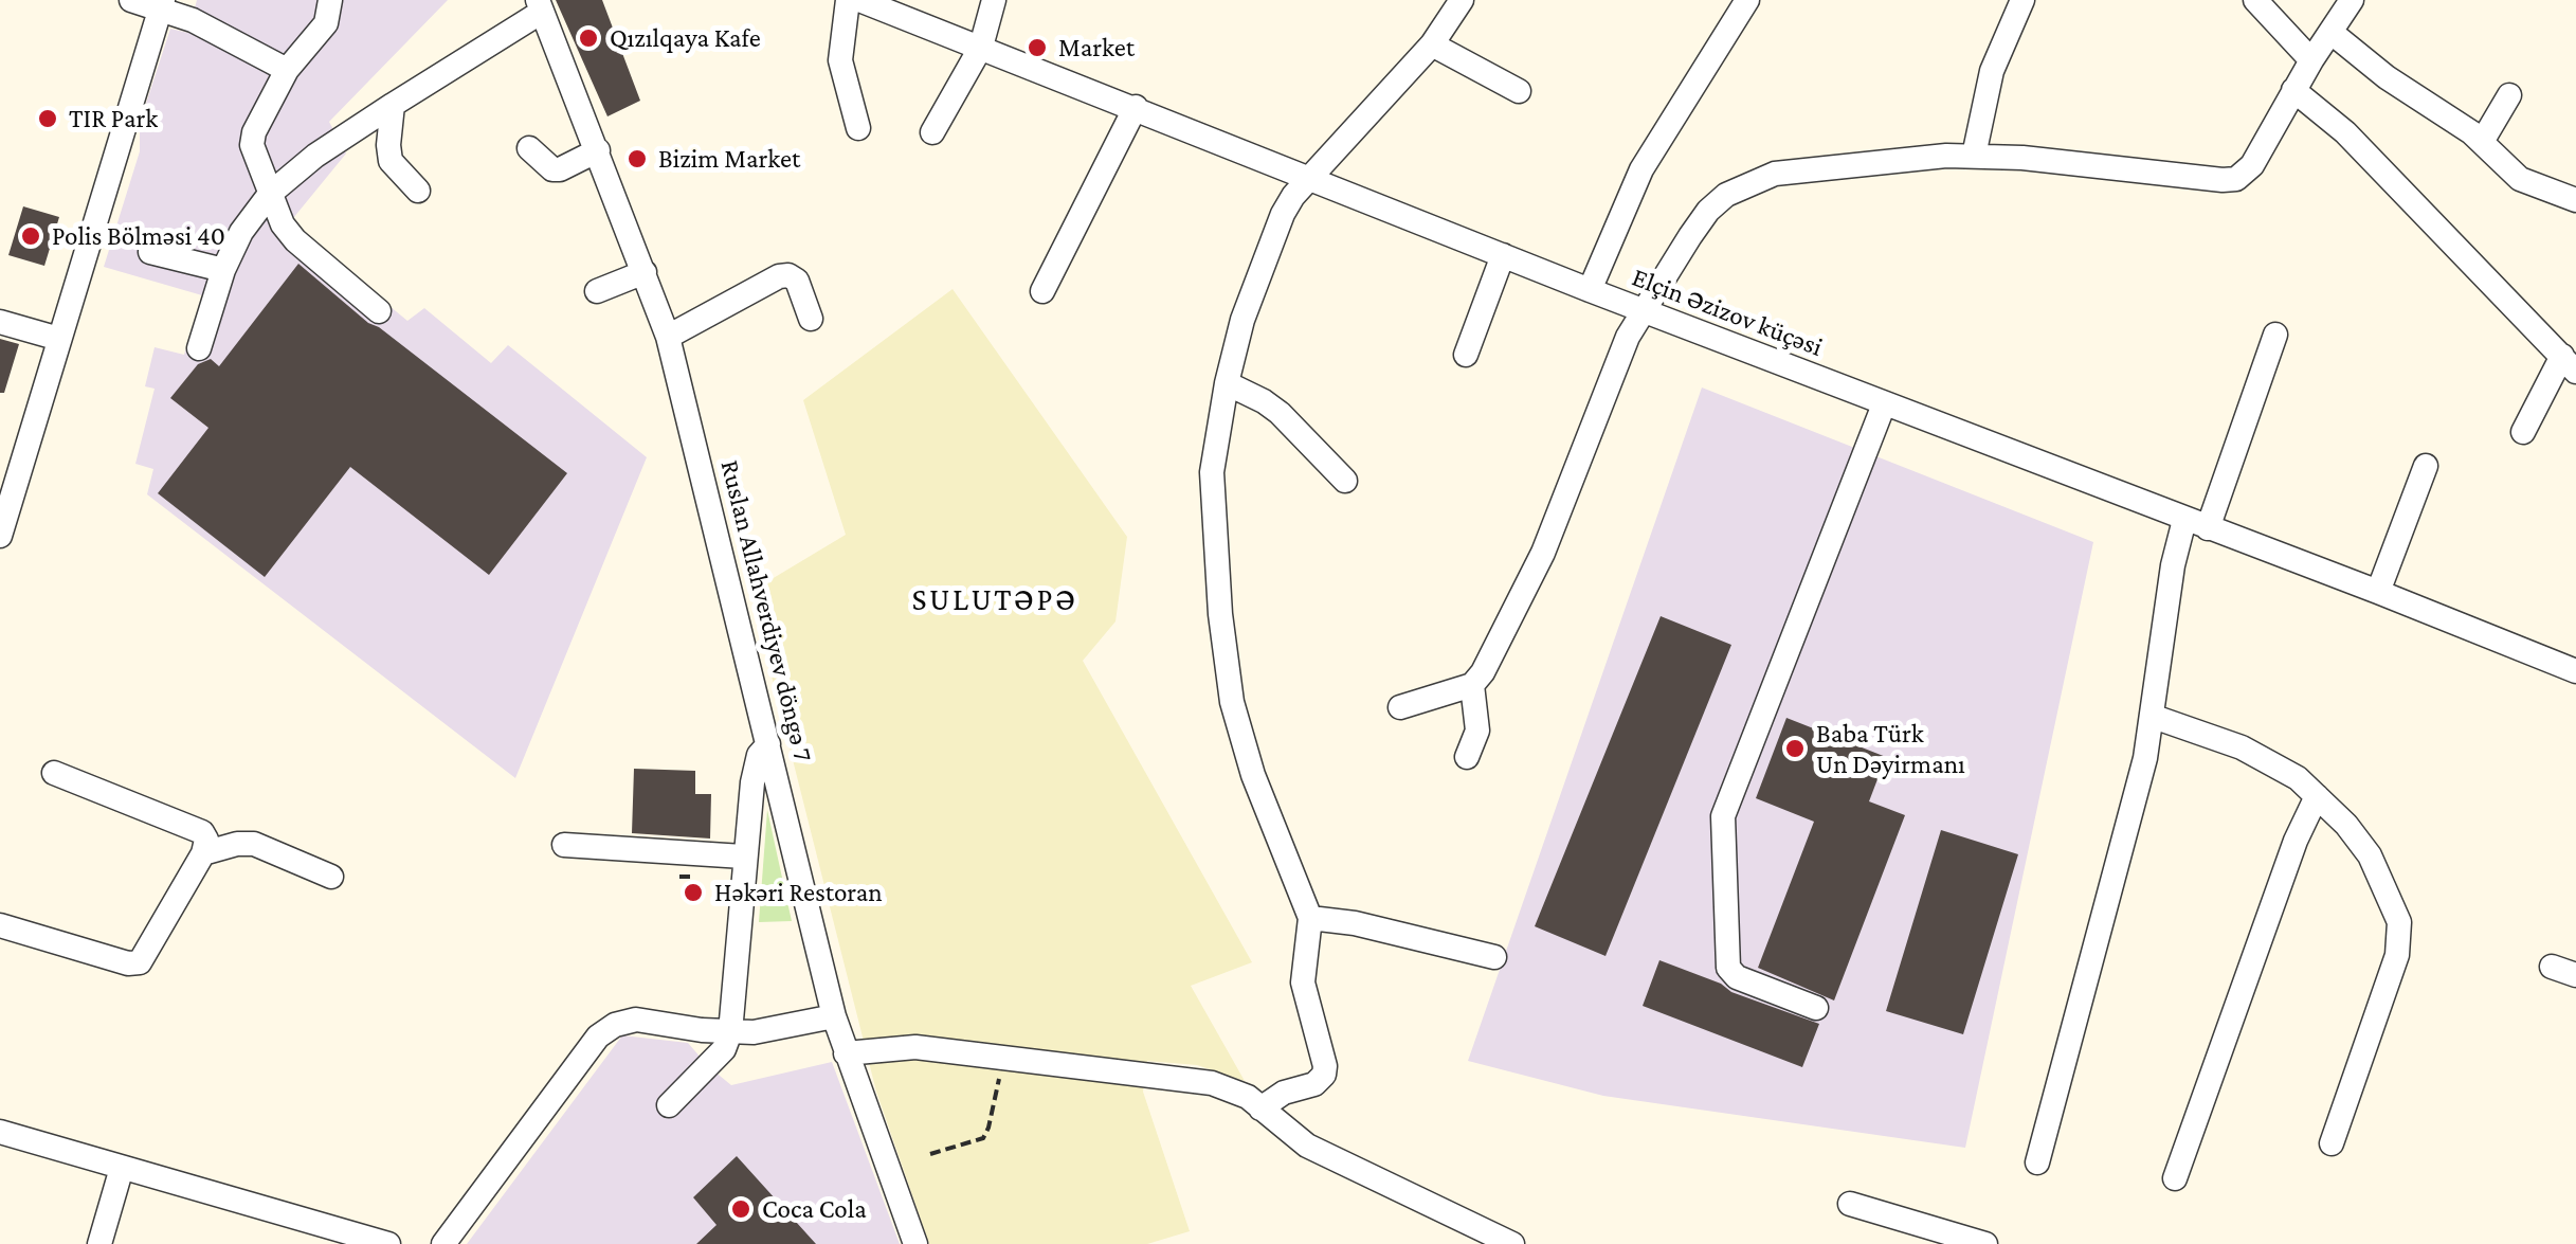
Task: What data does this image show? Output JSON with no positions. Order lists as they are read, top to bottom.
{
  "streets": {
    "street": ["Elçin Əzizov küçəsi", "Ruslan Allahverdiyev döngə 7"]
  },
  "districts": ["SULUTƏPƏ"],
  "places": [
    "Qızılqaya Kafe",
    "Market",
    "TIR Park",
    "Bizim Market",
    "Polis Bölməsi 40",
    "Baba Türk Un Dəyirmanı",
    "Həkəri Restoran",
    "Coca Cola"
  ]
}
